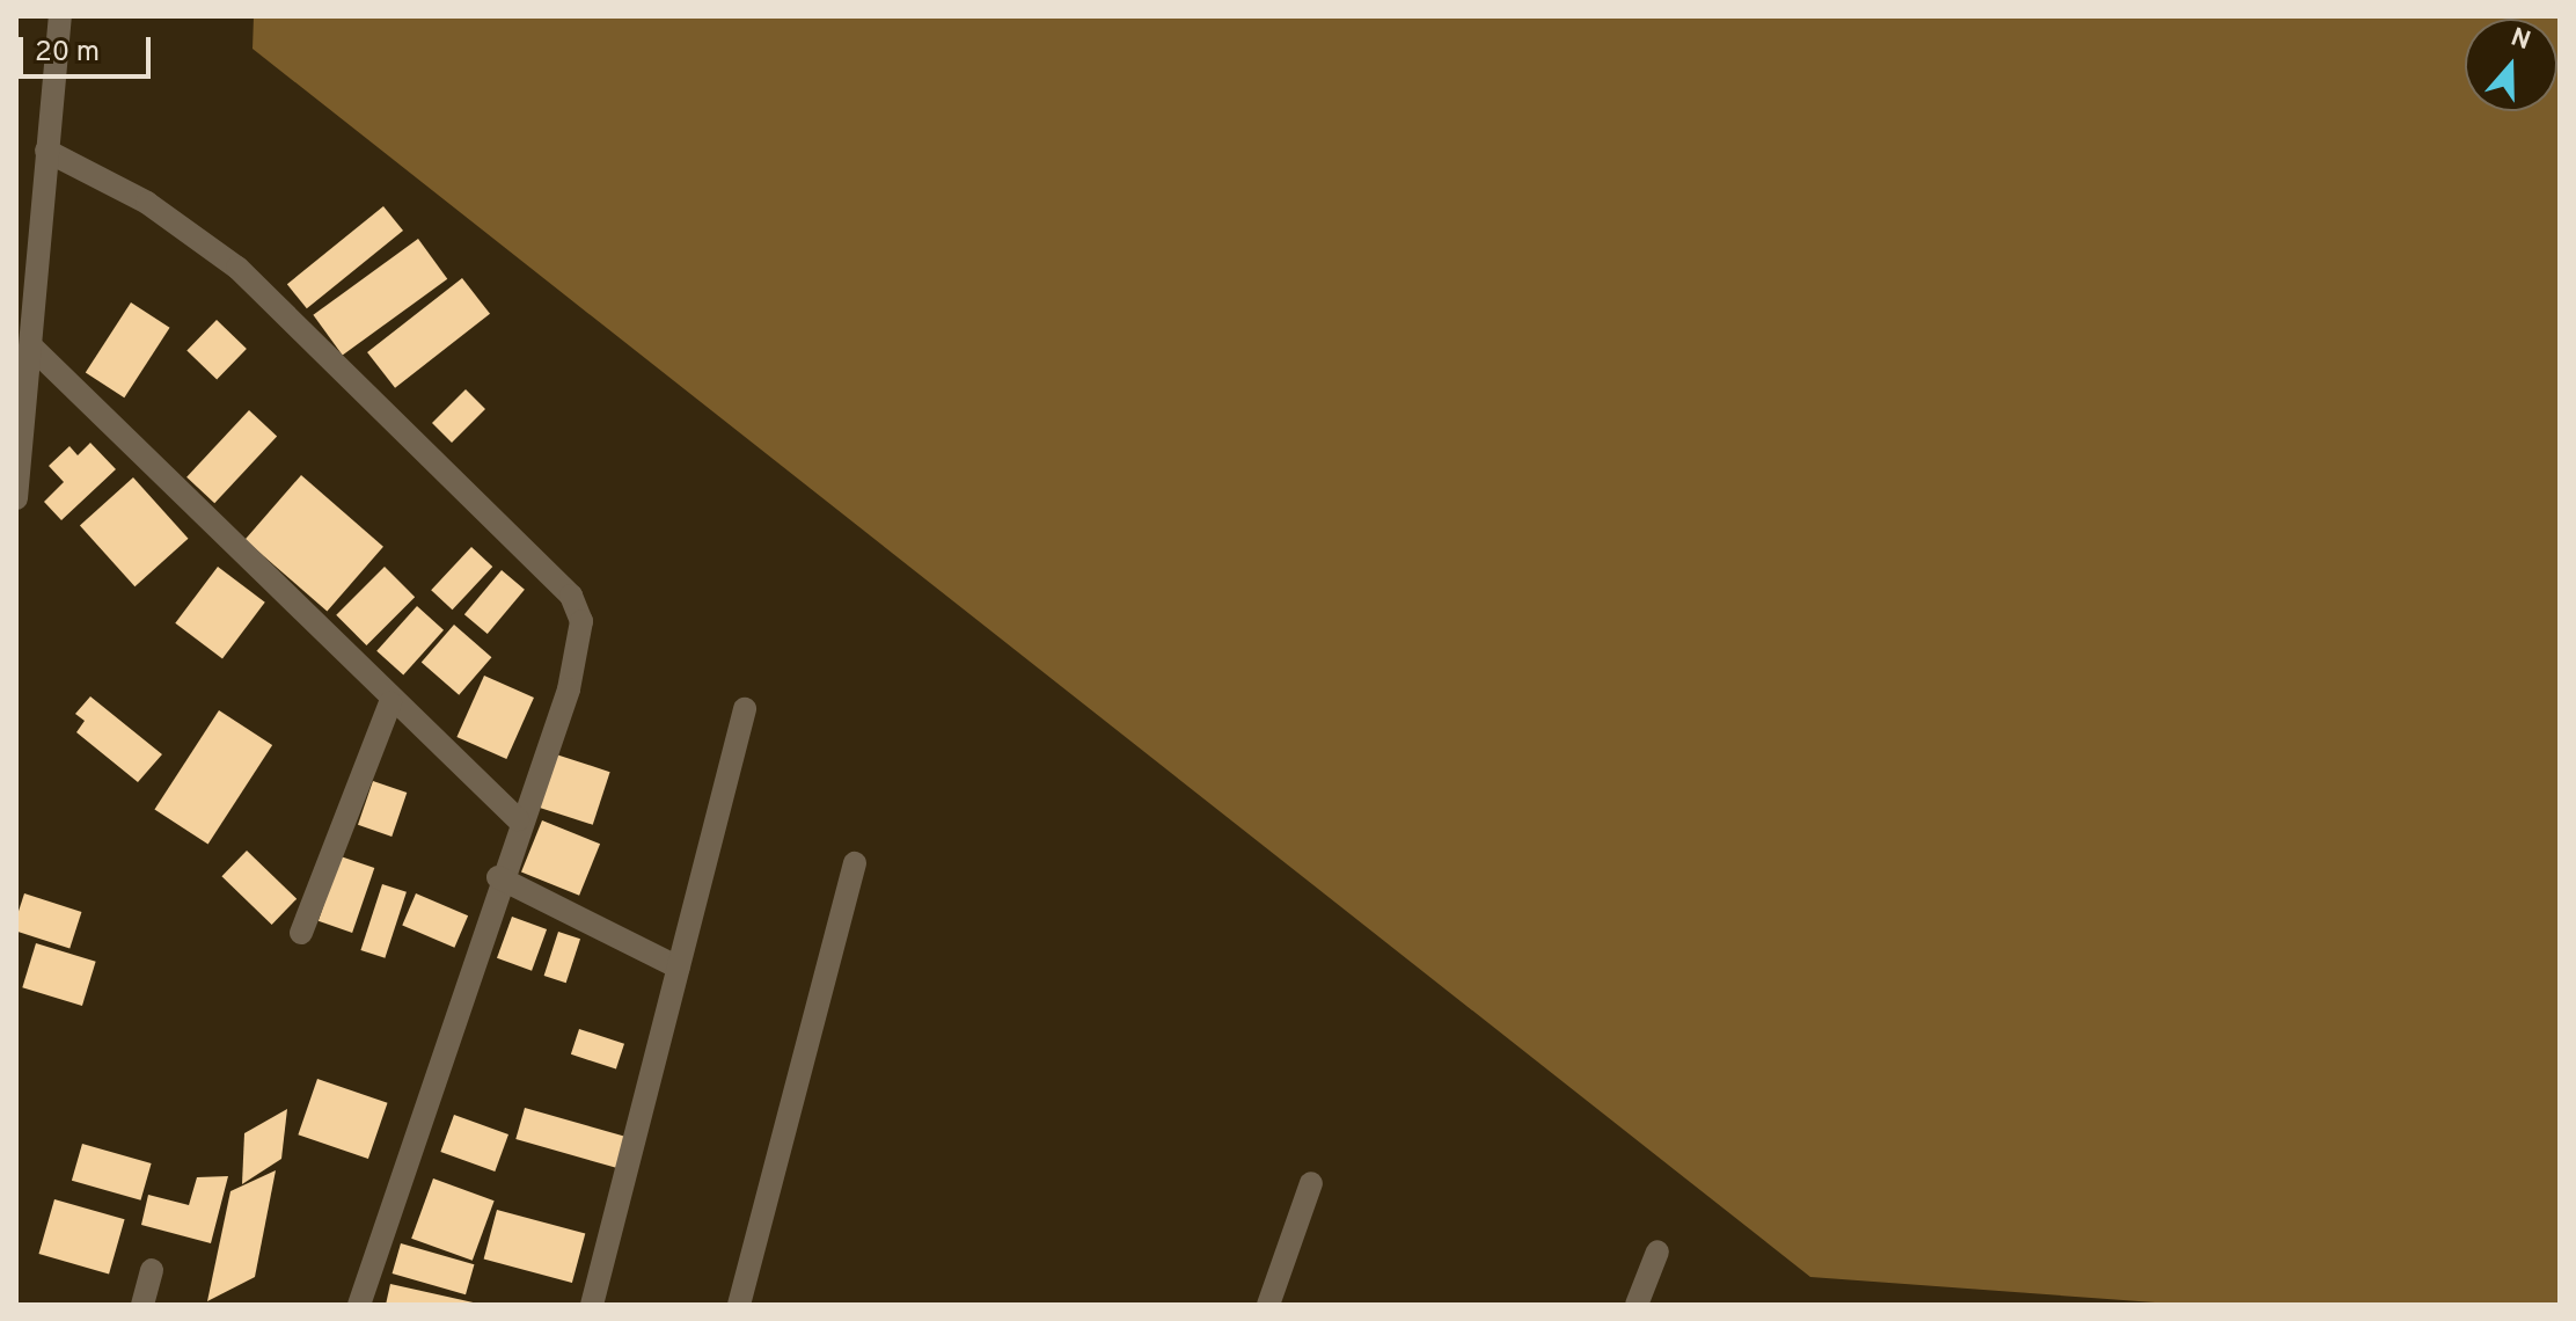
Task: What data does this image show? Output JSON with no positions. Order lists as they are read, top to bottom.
{
  "scale_bar": "20 m",
  "north": "top"
}
